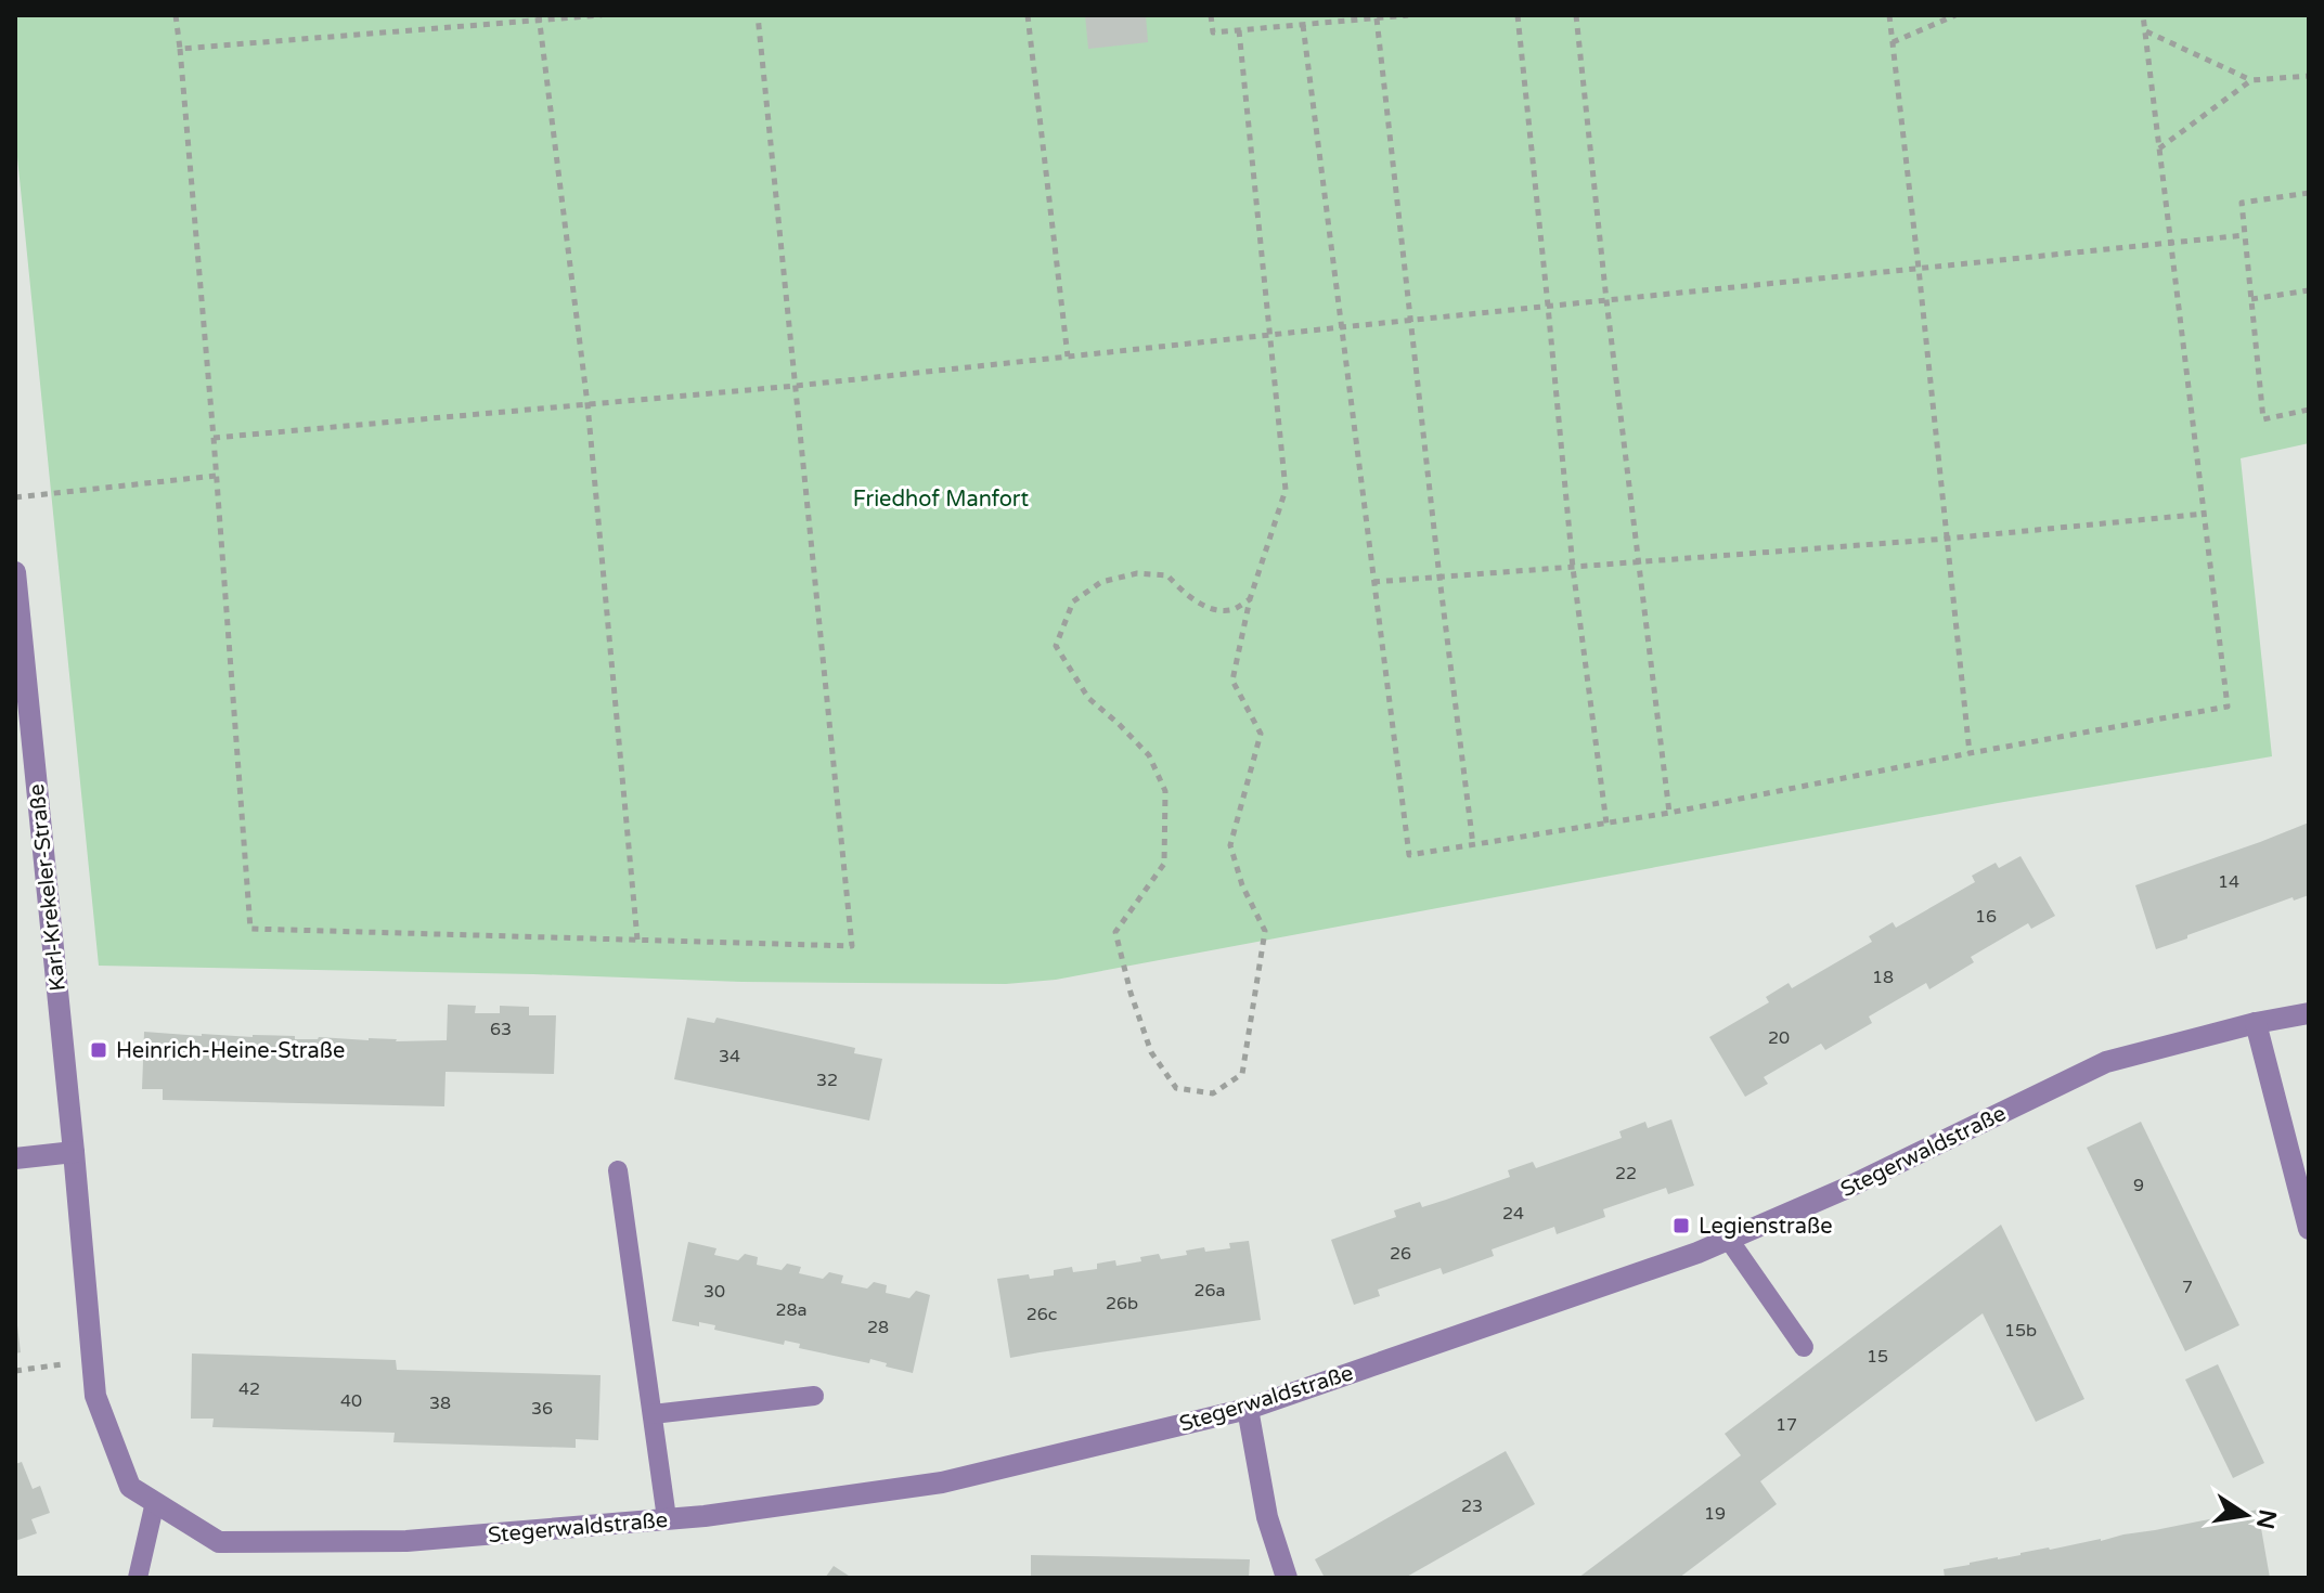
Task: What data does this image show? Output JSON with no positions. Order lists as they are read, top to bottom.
{
  "streets": {
    "street": ["Karl-Krekeler-Straße", "Stegerwaldstraße"]
  },
  "crossings": [
    ["Karl-Krekeler-Straße", "Stegerwaldstraße"]
  ],
  "parks": ["Friedhof Manfort"],
  "places": {
    "transit": ["Heinrich-Heine-Straße", "Legienstraße"]
  },
  "house_numbers": [
    "14",
    "16",
    "18",
    "63",
    "20",
    "34",
    "32",
    "22",
    "9",
    "24",
    "26",
    "7",
    "26a",
    "30",
    "26b",
    "28a",
    "26c",
    "28",
    "15b",
    "15",
    "42",
    "40",
    "38",
    "36",
    "17",
    "23",
    "19"
  ],
  "north": "right"
}
